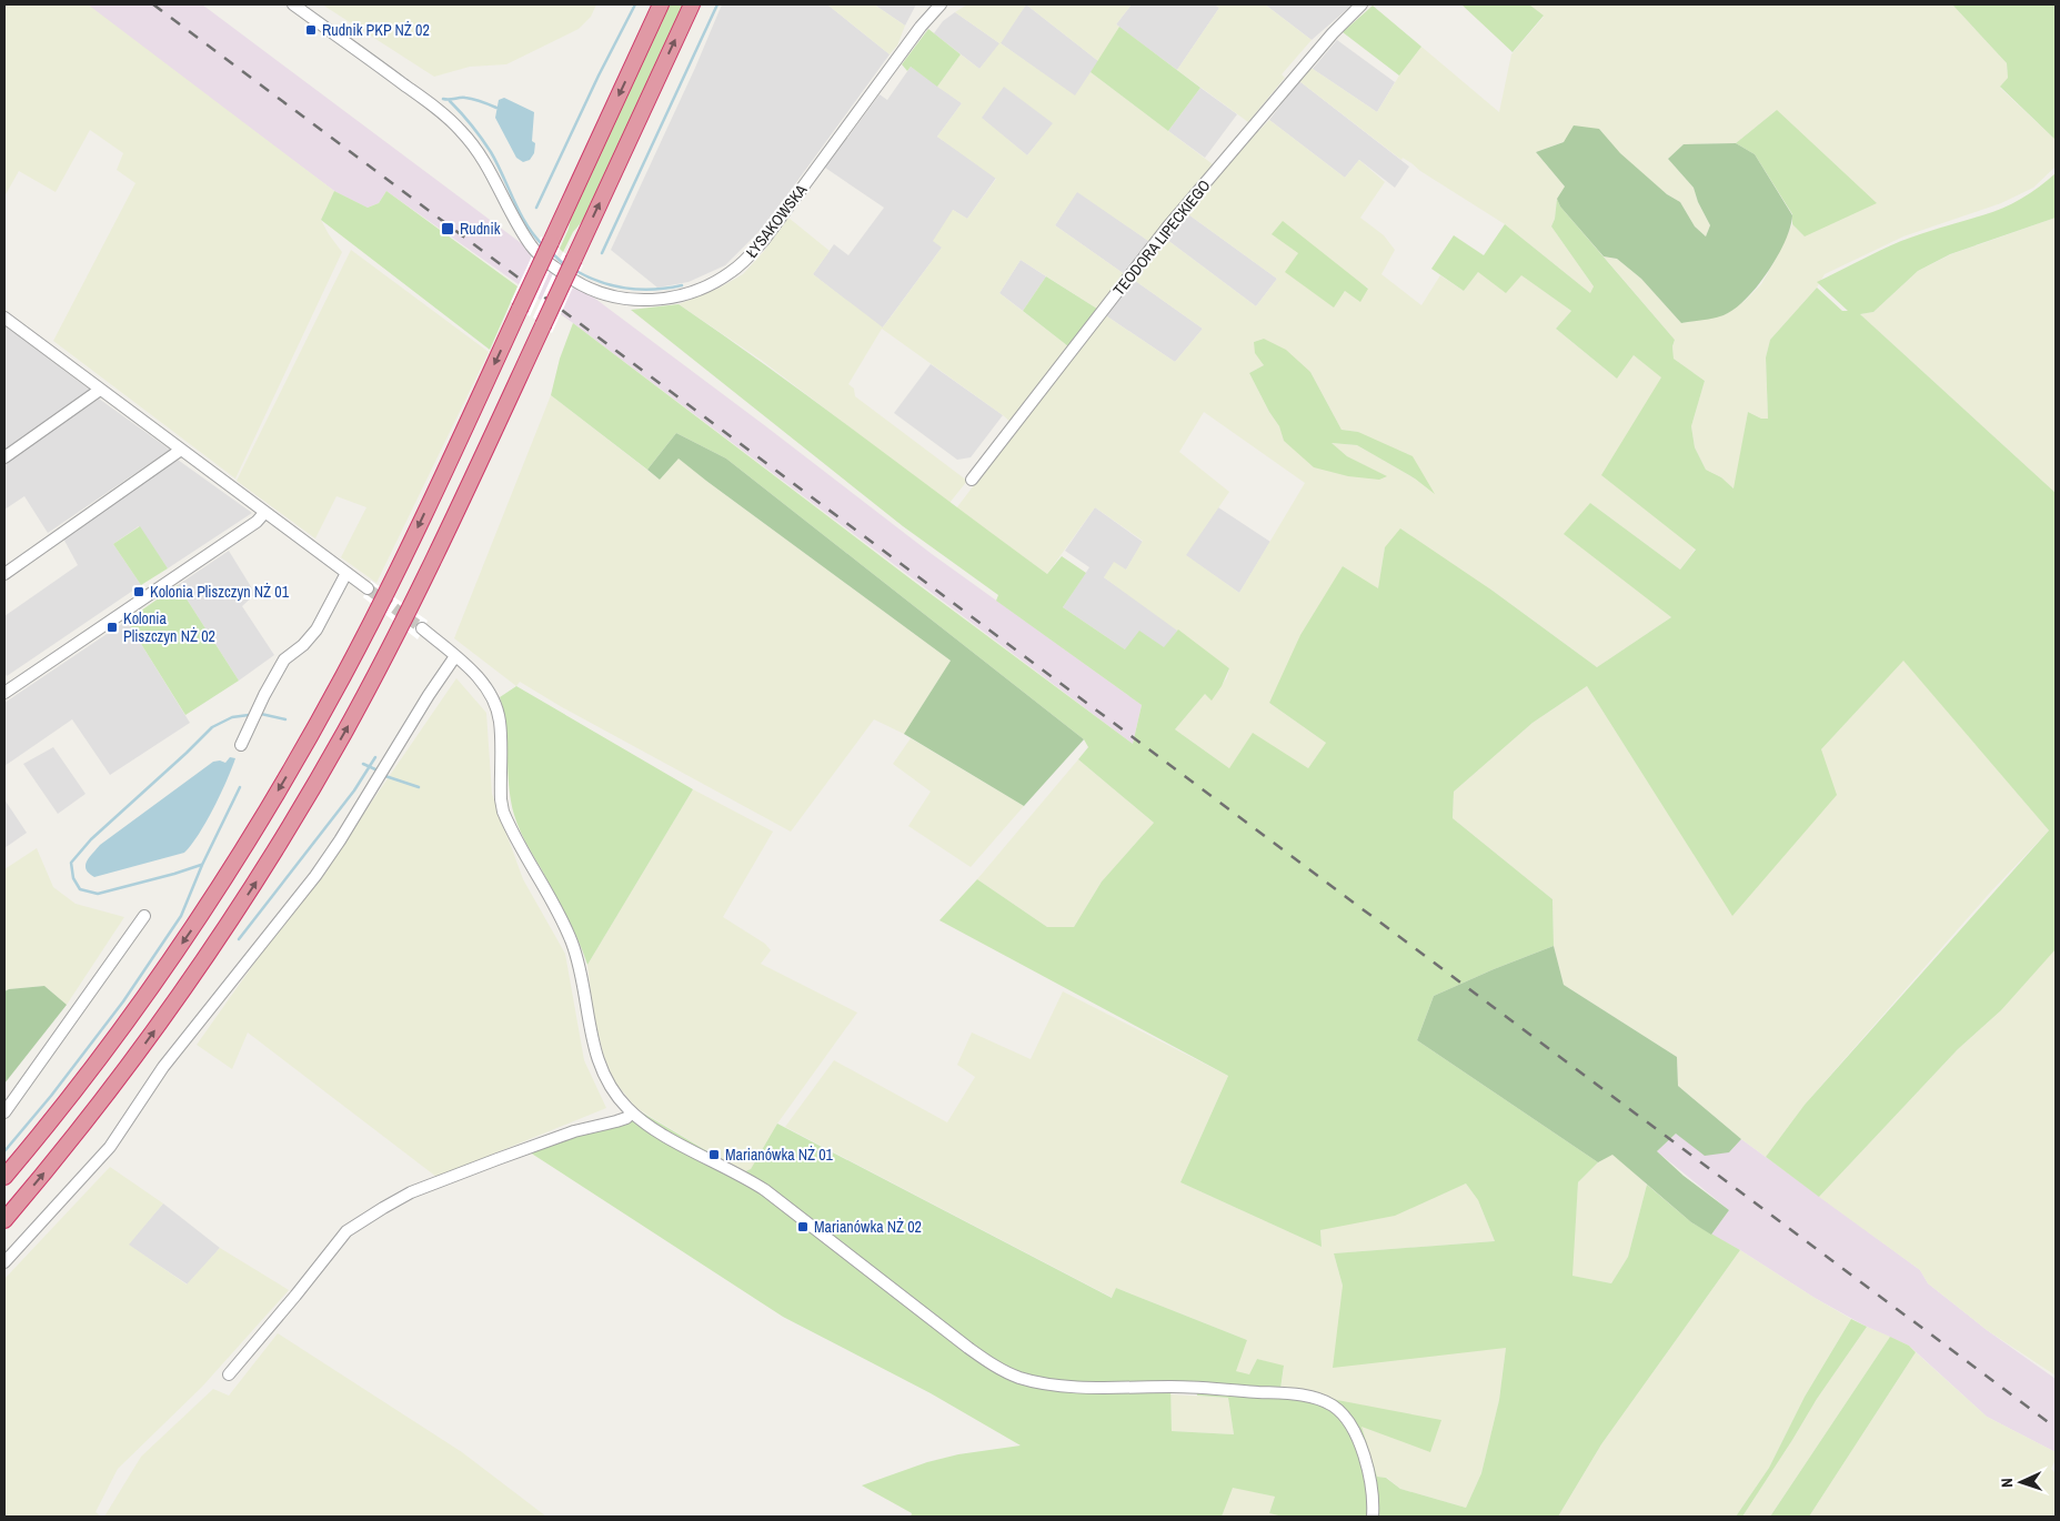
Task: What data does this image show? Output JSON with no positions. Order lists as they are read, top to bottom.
{
  "streets": {
    "street": ["ŁYSAKOWSKA", "TEODORA LIPECKIEGO"]
  },
  "places": {
    "transit": [
      "Rudnik PKP NŻ 02",
      "Rudnik",
      "Kolonia Pliszczyn NŻ 01",
      "Kolonia Pliszczyn NŻ 02",
      "Marianówka NŻ 01",
      "Marianówka NŻ 02"
    ]
  },
  "north": "left"
}
